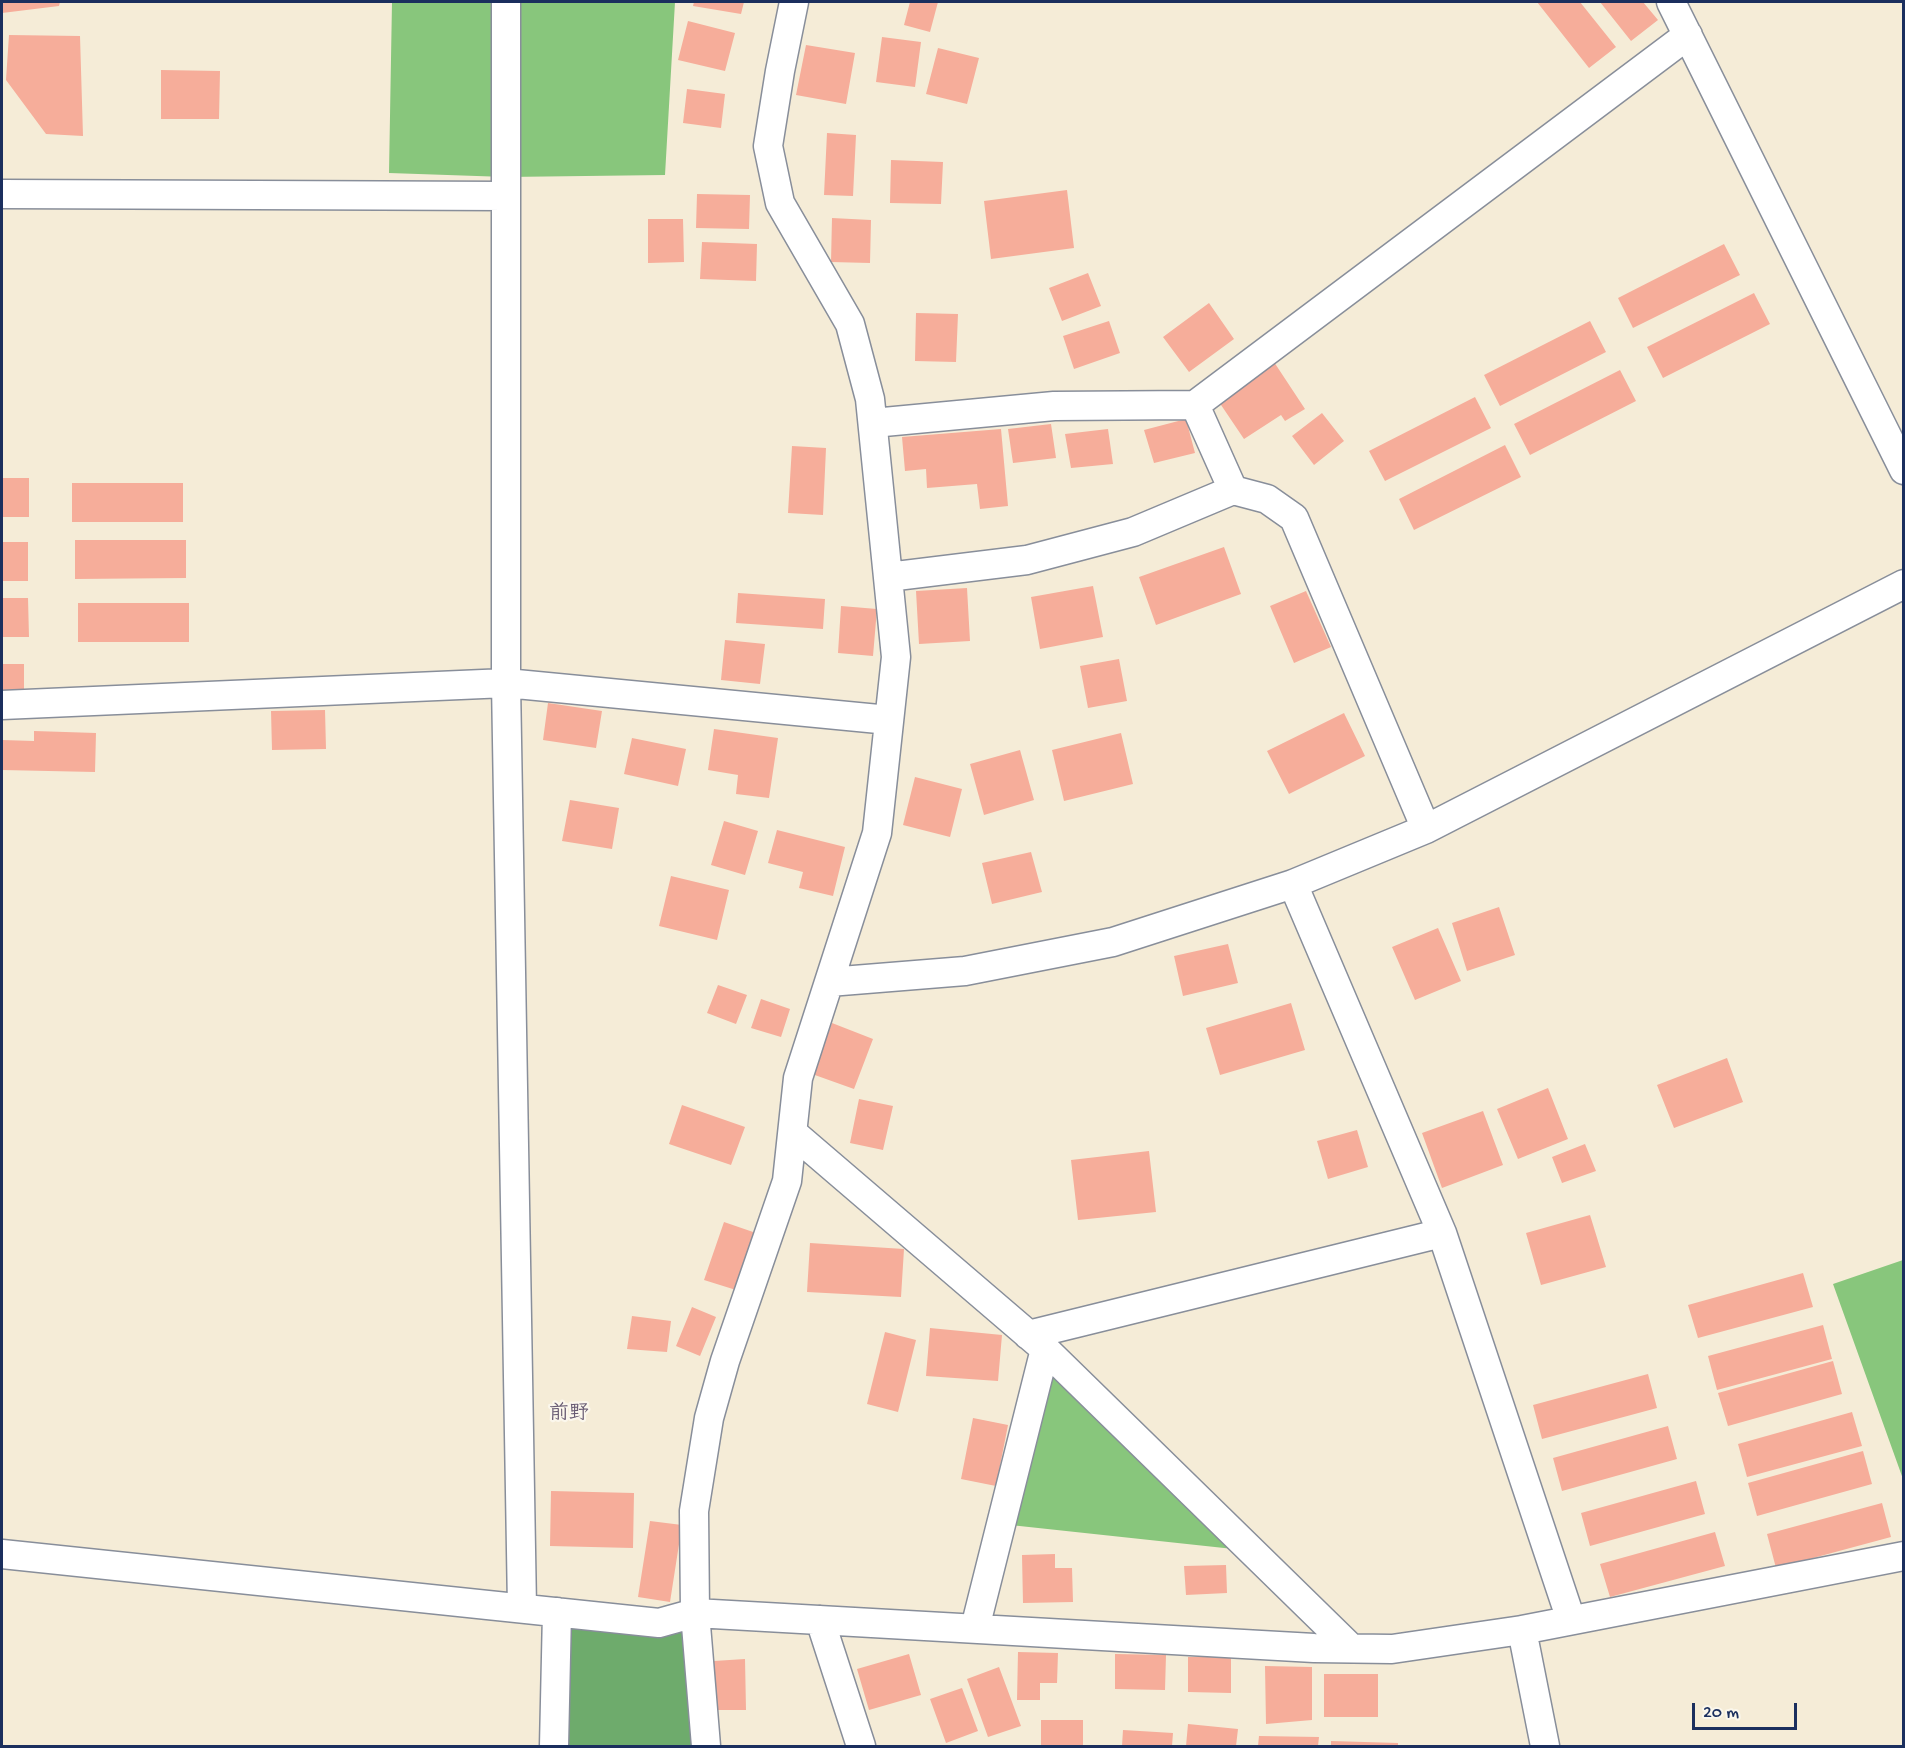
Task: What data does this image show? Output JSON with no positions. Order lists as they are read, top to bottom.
{
  "districts": ["前野"],
  "scale_bar": "20 m"
}
